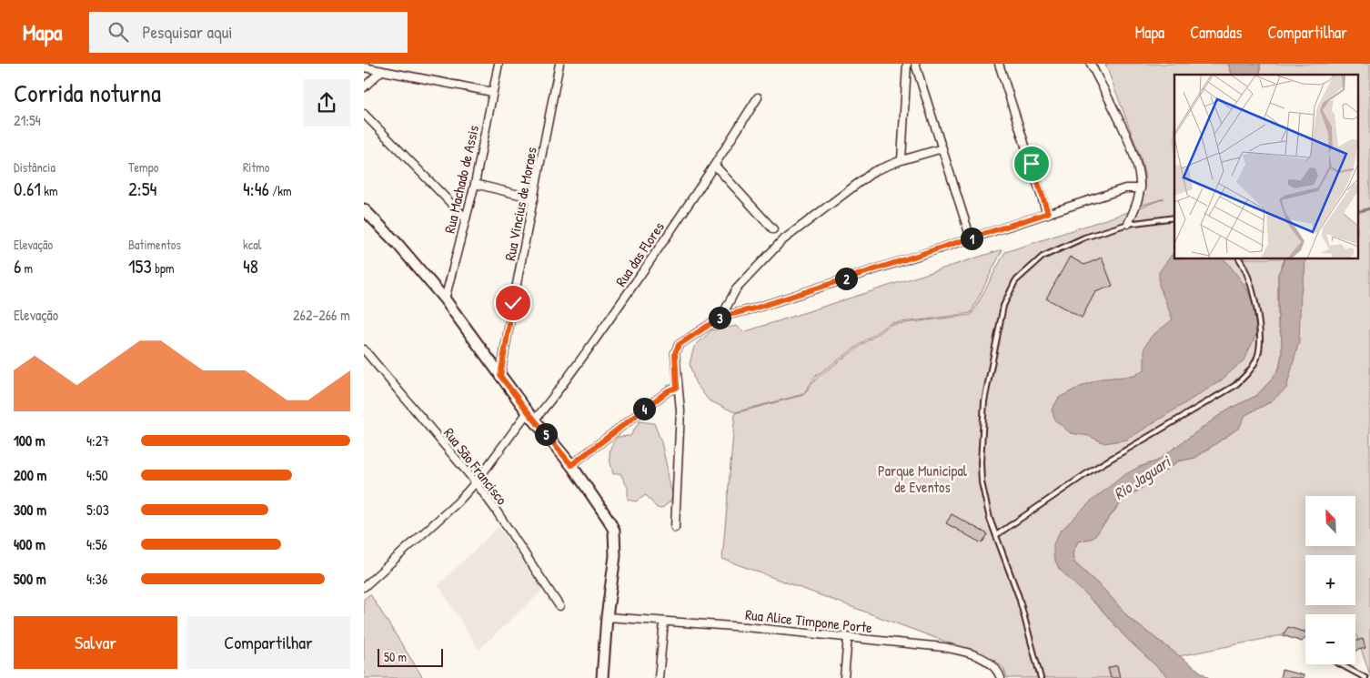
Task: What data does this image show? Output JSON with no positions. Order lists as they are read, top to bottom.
{
  "streets": {
    "street": [
      "Rua Machado de Assis",
      "Rua Vincius de Moraes",
      "Rua das Flores",
      "Rua São Francisco",
      "Rua Alice Timpone Porte"
    ]
  },
  "crossings": [
    ["Rua das Flores", "Rua São Francisco"]
  ],
  "water": ["Rio Jaguari"],
  "parks": ["Parque Municipal de Eventos"],
  "scale_bar": "50 m",
  "north": "top left",
  "page": {
    "header": "Mapa",
    "search": "Pesquisar aqui",
    "nav": ["Mapa", "Camadas", "Compartilhar"],
    "heading": ["Corrida noturna", "21:54"],
    "stats": [
      ["Distância", "0.61 km"],
      ["Tempo", "2:54"],
      ["Ritmo", "4:46 /km"],
      ["Elevação", "6 m"],
      ["Batimentos", "153 bpm"],
      ["kcal", "48"]
    ],
    "pins": [
      "1",
      "2",
      "3",
      "4",
      "5"
    ],
    "chart": ["Elevação", "262–266 m"],
    "list": [
      {
        "name": "100 m",
        "note": "4:27"
      },
      {
        "name": "200 m",
        "note": "4:50"
      },
      {
        "name": "300 m",
        "note": "5:03"
      },
      {
        "name": "400 m",
        "note": "4:56"
      },
      {
        "name": "500 m",
        "note": "4:36"
      }
    ],
    "map_buttons": ["+", "−"],
    "buttons": ["Salvar", "Compartilhar"],
    "scale": "50 m"
  }
}
